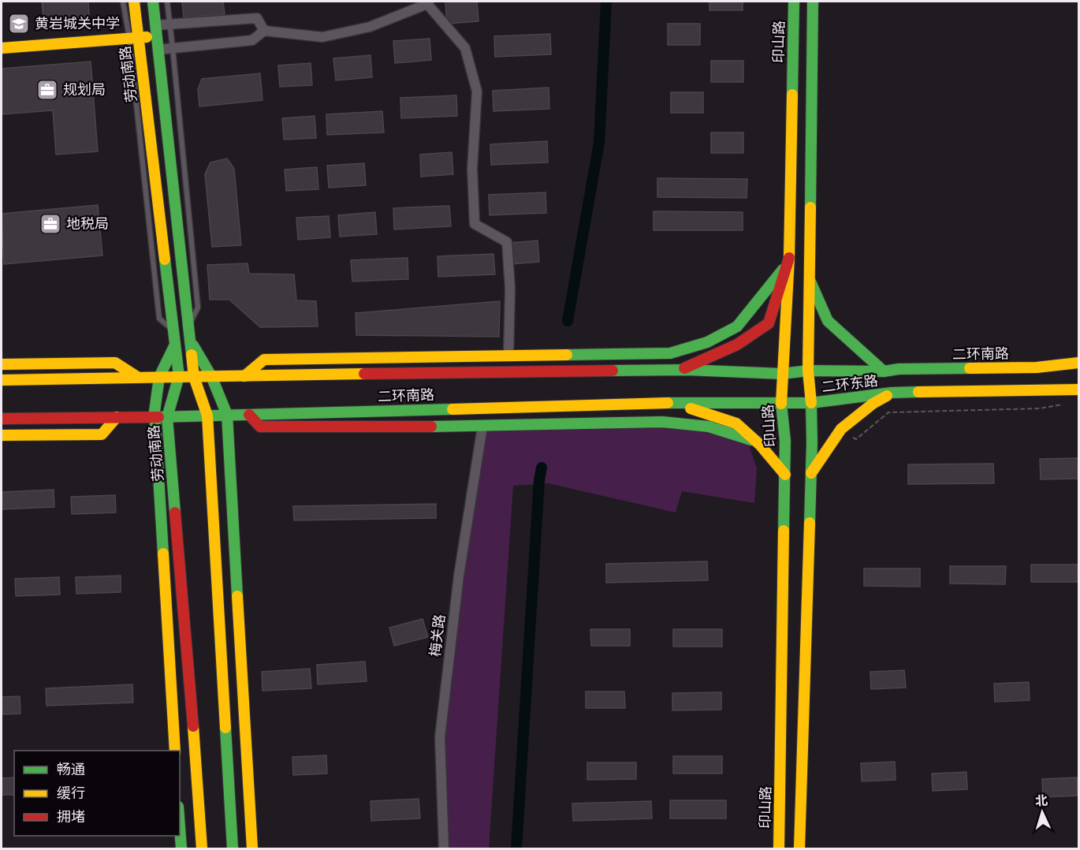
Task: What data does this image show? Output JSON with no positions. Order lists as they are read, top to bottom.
{
  "streets": {
    "main road": [
      "印山路",
      "劳动南路",
      "二环南路",
      "二环东路"
    ],
    "street": ["梅关路"]
  },
  "crossings": [
    ["印山路", "二环南路"],
    ["劳动南路", "二环南路"],
    ["二环南路", "二环东路"]
  ],
  "places": {
    "school or university": ["黄岩城关中学"],
    "office": ["规划局", "地税局"]
  },
  "legend": ["畅通", "缓行", "拥堵"],
  "north": "top"
}
